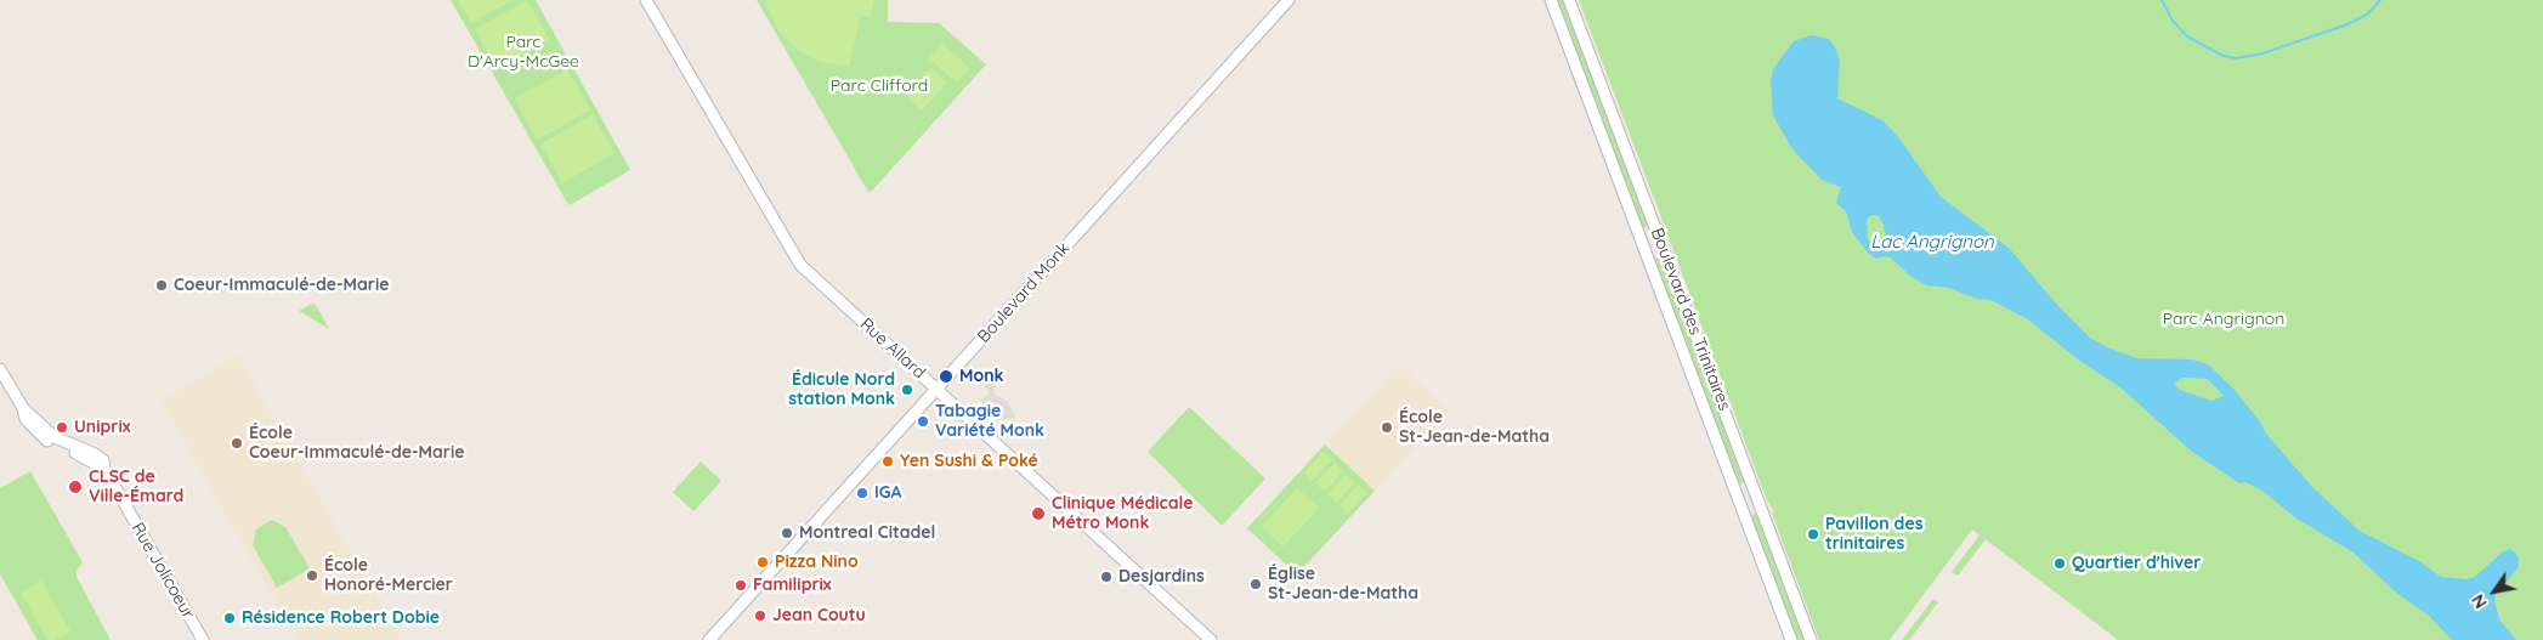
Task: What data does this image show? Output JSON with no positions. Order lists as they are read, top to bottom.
{
  "streets": {
    "street": [
      "Boulevard Monk",
      "Boulevard des Trinitaires",
      "Rue Allard",
      "Rue Jolicoeur"
    ]
  },
  "crossings": [
    ["Boulevard Monk", "Rue Allard"]
  ],
  "water": ["Lac Angrignon"],
  "parks": ["Parc D'Arcy-McGee", "Parc Clifford", "Parc Angrignon"],
  "places": [
    "Coeur-Immaculé-de-Marie",
    "Monk",
    "Édicule Nord station Monk",
    "Tabagie Variété Monk",
    "Uniprix",
    "École St-Jean-de-Matha",
    "École Coeur-Immaculé-de-Marie",
    "Yen Sushi & Poké",
    "CLSC de Ville-Émard",
    "IGA",
    "Clinique Médicale Métro Monk",
    "Montreal Citadel",
    "Pavillon des trinitaires",
    "Pizza Nino",
    "Quartier d'hiver",
    "École Honoré-Mercier",
    "Desjardins",
    "Église St-Jean-de-Matha",
    "Familiprix",
    "Jean Coutu",
    "Résidence Robert Dobie"
  ],
  "north": "bottom left"
}
